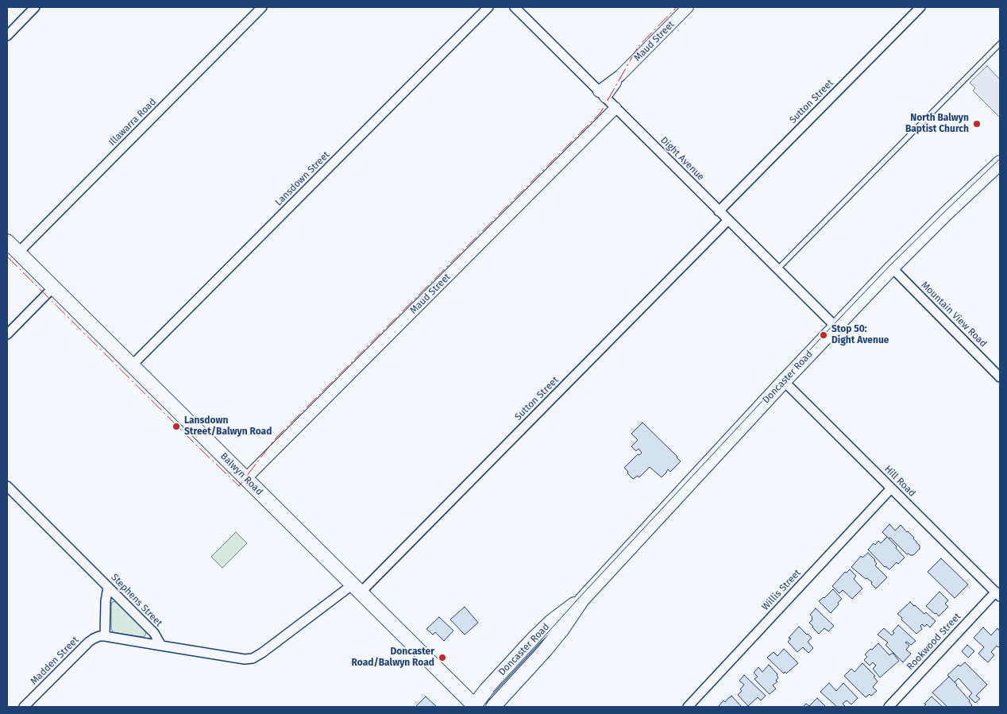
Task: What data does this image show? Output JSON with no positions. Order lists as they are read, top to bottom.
{
  "streets": {
    "main road": ["Doncaster Road", "Balwyn Road"],
    "street": [
      "Maud Street",
      "Sutton Street",
      "Illawarra Road",
      "Dight Avenue",
      "Lansdown Street",
      "Mountain View Road",
      "Hill Road",
      "Willis Street",
      "Stephens Street",
      "Rookwood Street",
      "Madden Street"
    ]
  },
  "crossings": [
    ["Maud Street", "Dight Avenue"],
    ["Maud Street", "Balwyn Road"],
    ["Sutton Street", "Dight Avenue"],
    ["Sutton Street", "Balwyn Road"],
    ["Illawarra Road", "Balwyn Road"],
    ["Dight Avenue", "Doncaster Road"],
    ["Lansdown Street", "Balwyn Road"],
    ["Mountain View Road", "Doncaster Road"],
    ["Doncaster Road", "Balwyn Road"],
    ["Doncaster Road", "Hill Road"],
    ["Hill Road", "Willis Street"],
    ["Hill Road", "Rookwood Street"]
  ],
  "places": [
    "North Balwyn Baptist Church",
    "Stop 50: Dight Avenue",
    "Lansdown Street/Balwyn Road",
    "Doncaster Road/Balwyn Road"
  ]
}
